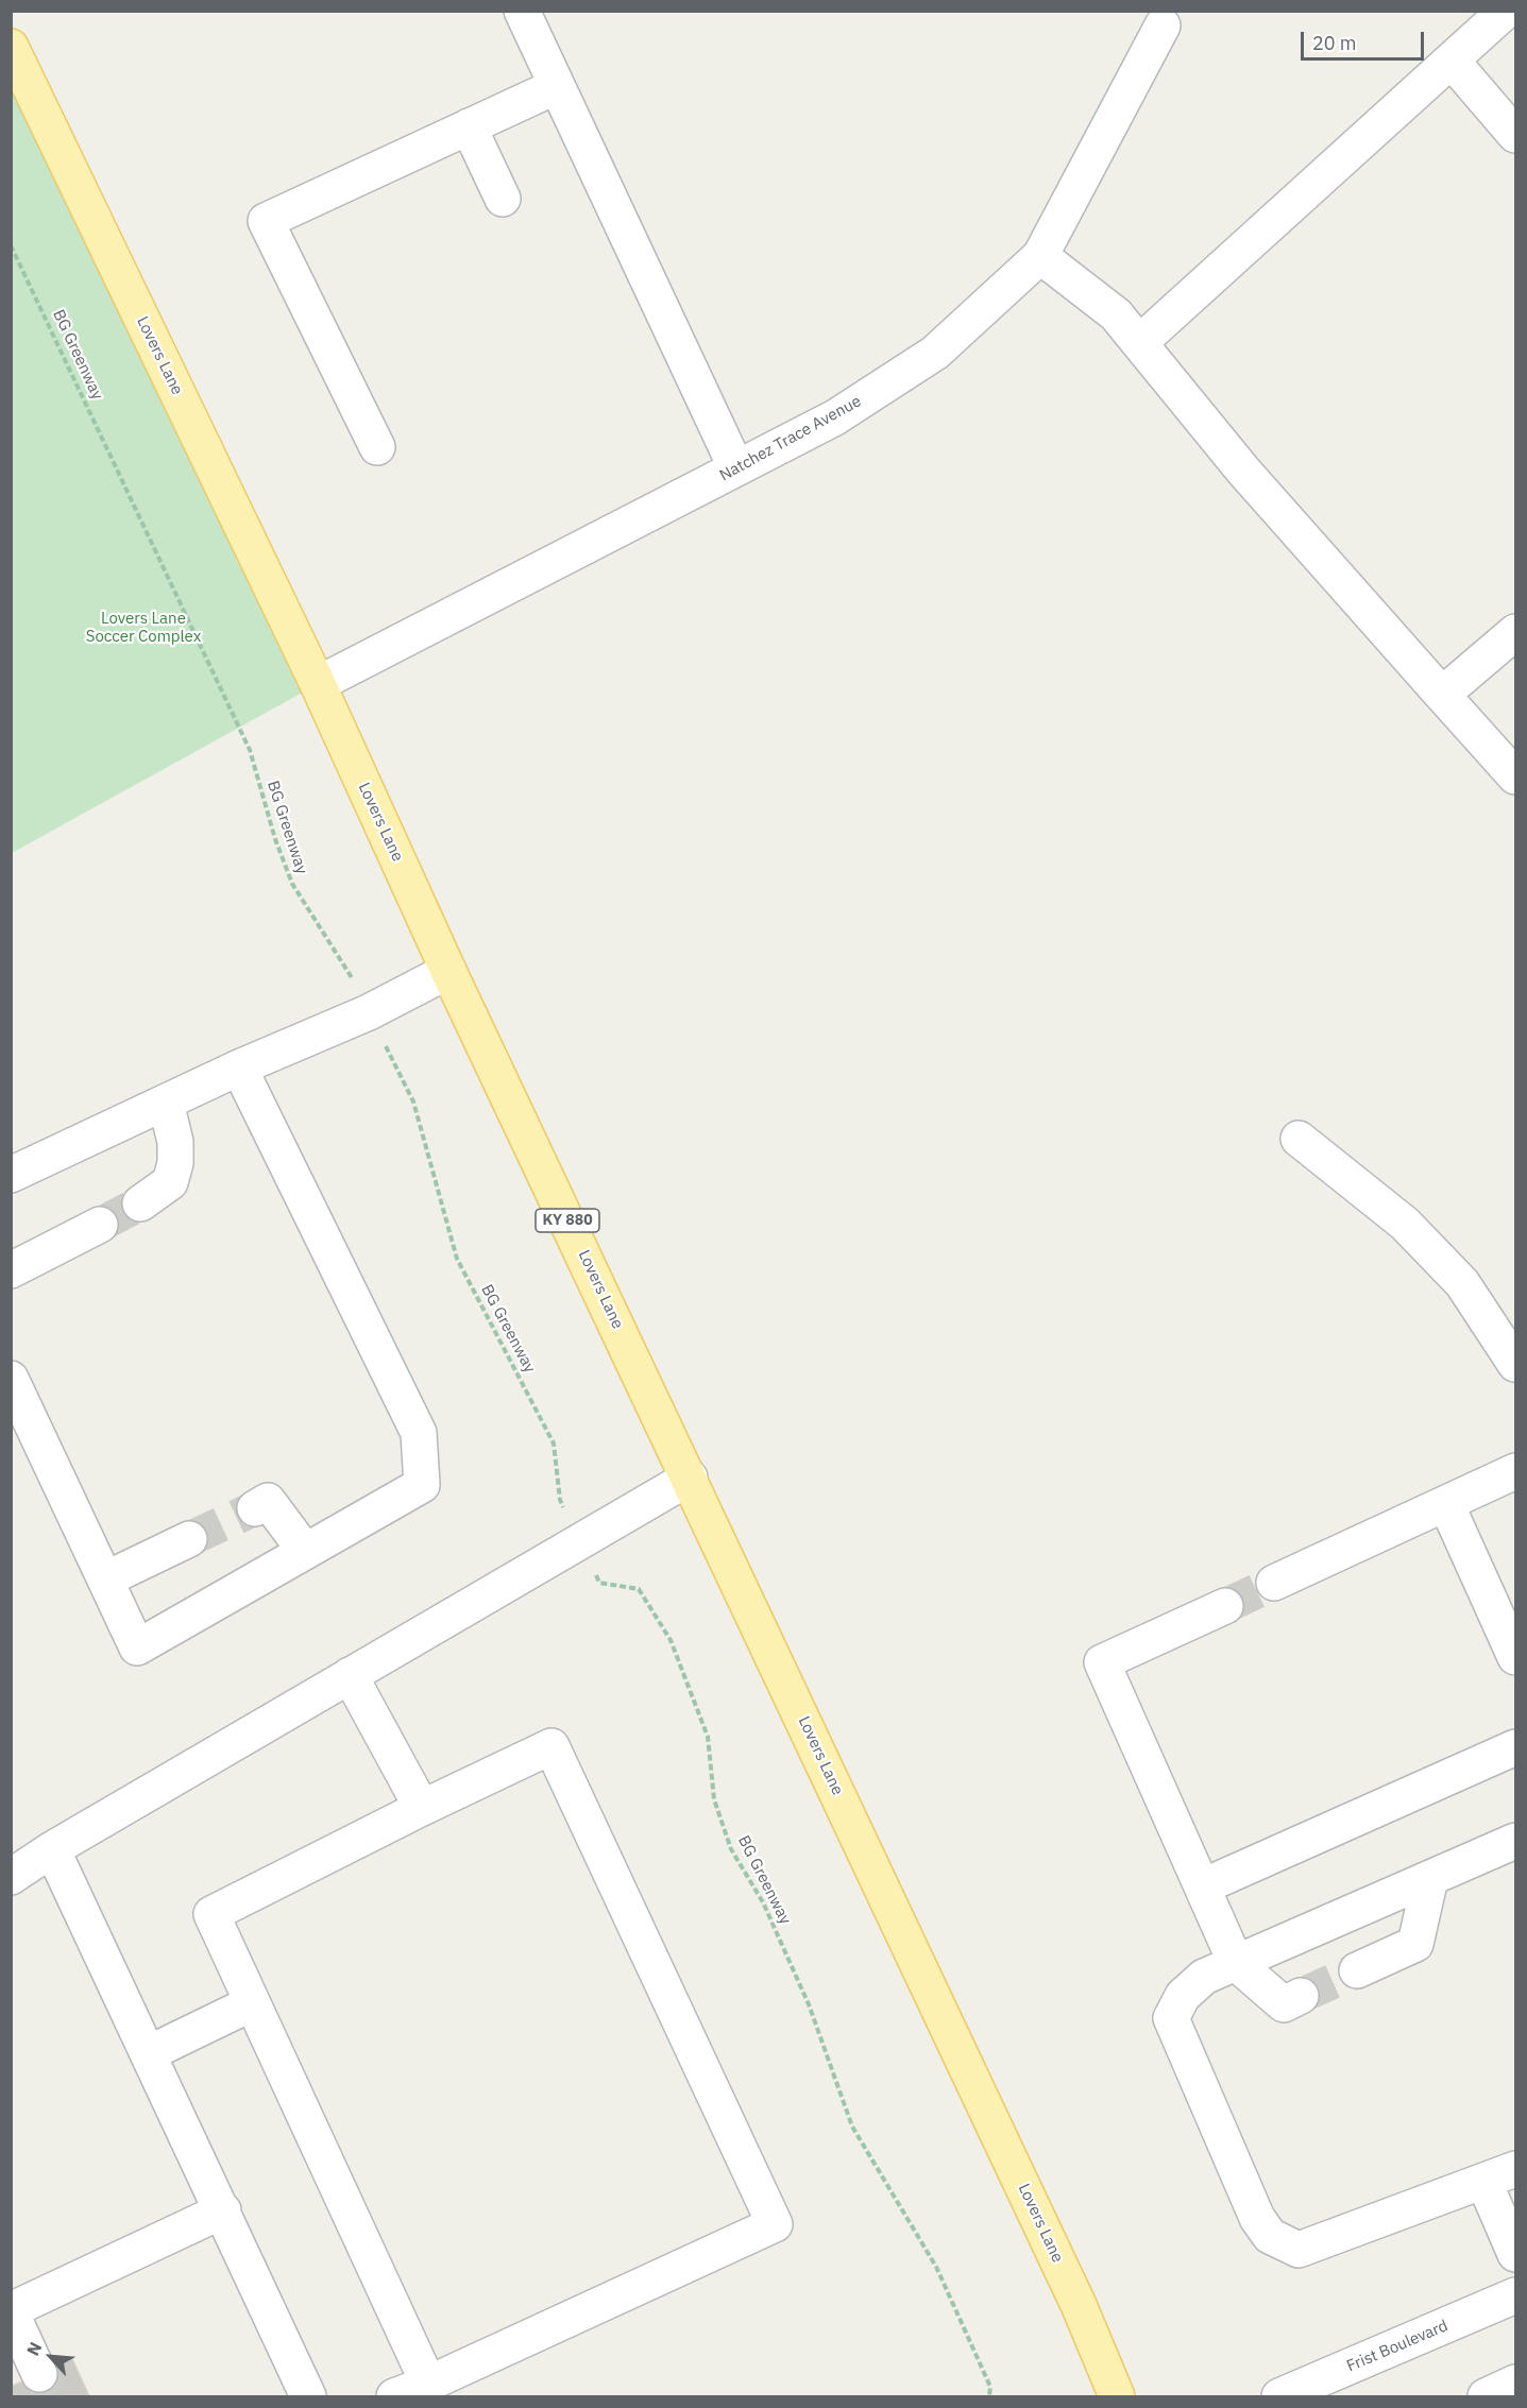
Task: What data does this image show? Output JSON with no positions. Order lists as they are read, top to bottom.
{
  "streets": {
    "main road": ["Lovers Lane", "KY 880"],
    "street": ["Natchez Trace Avenue", "Frist Boulevard"],
    "path": ["BG Greenway"]
  },
  "crossings": [
    ["Lovers Lane", "Natchez Trace Avenue"]
  ],
  "parks": ["Lovers Lane Soccer Complex"],
  "scale_bar": "20 m",
  "north": "top left"
}
